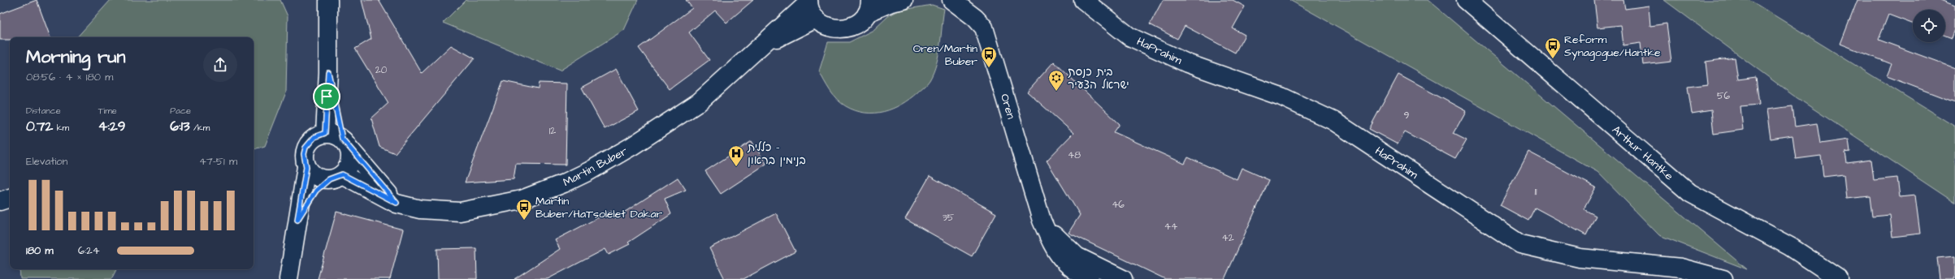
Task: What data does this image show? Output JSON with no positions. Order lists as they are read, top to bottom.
{
  "streets": {
    "street": [
      "HaPrahim",
      "Oren",
      "Arthur Hantke",
      "Martin Buber"
    ]
  },
  "places": {
    "bus stop": ["Reform Synagogue/Hantke", "Oren/Martin Buber", "Martin Buber/HaTsolelet Dakar"],
    "synagogue": ["בית כנסת ישראל הצעיר"],
    "hospital": ["כללית - בנימין בראון"]
  },
  "house_numbers": [
    "20",
    "56",
    "9",
    "12",
    "48",
    "11",
    "46",
    "35",
    "44",
    "42"
  ],
  "page": {
    "heading": ["Morning run", "08:56 · 4 × 180 m"],
    "stats": [
      ["Distance", "0.72 km"],
      ["Time", "4:29"],
      ["Pace", "6:13 /km"]
    ],
    "chart": ["Elevation", "47–51 m"],
    "list": [
      {
        "name": "180 m",
        "note": "6:24"
      }
    ]
  }
}
